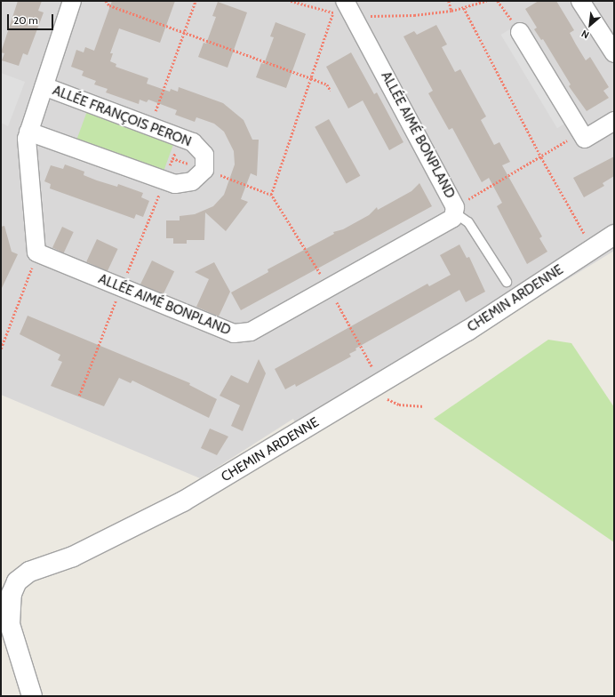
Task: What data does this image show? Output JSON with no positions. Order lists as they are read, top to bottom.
{
  "streets": {
    "street": ["ALLÉE FRANÇOIS PERON", "ALLÉE AIMÉ BONPLAND", "CHEMIN ARDENNE"]
  },
  "scale_bar": "20 m",
  "north": "bottom left"
}
